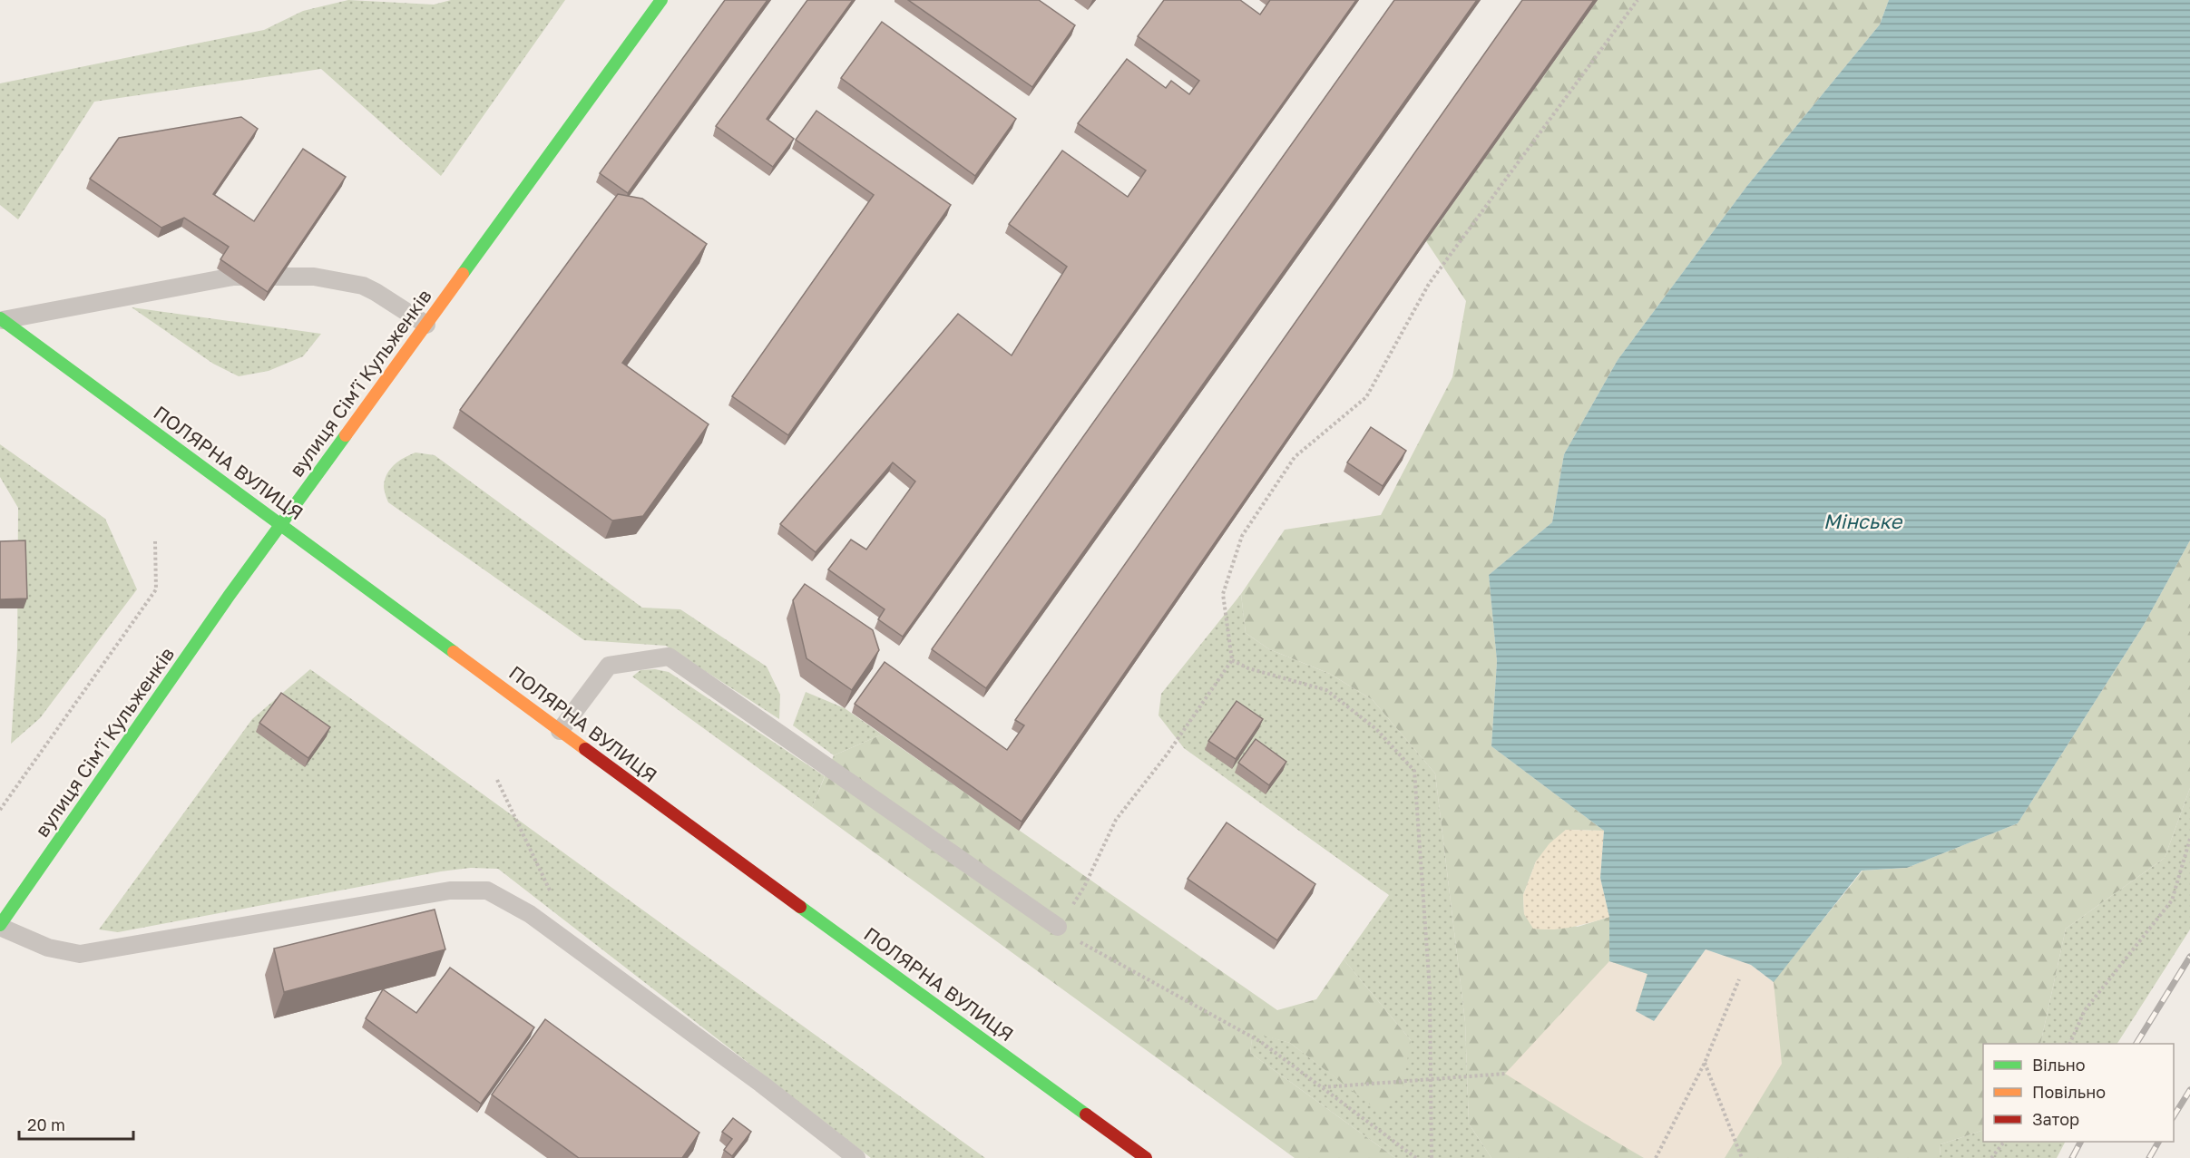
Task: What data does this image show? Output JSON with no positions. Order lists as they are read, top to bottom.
{
  "streets": {
    "main road": ["вулиця Сімʼї Кульженків", "ПОЛЯРНА ВУЛИЦЯ"]
  },
  "crossings": [
    ["вулиця Сімʼї Кульженків", "ПОЛЯРНА ВУЛИЦЯ"]
  ],
  "water": ["Мінське"],
  "legend": ["Вільно", "Повільно", "Затор"],
  "scale_bar": "20 m"
}
